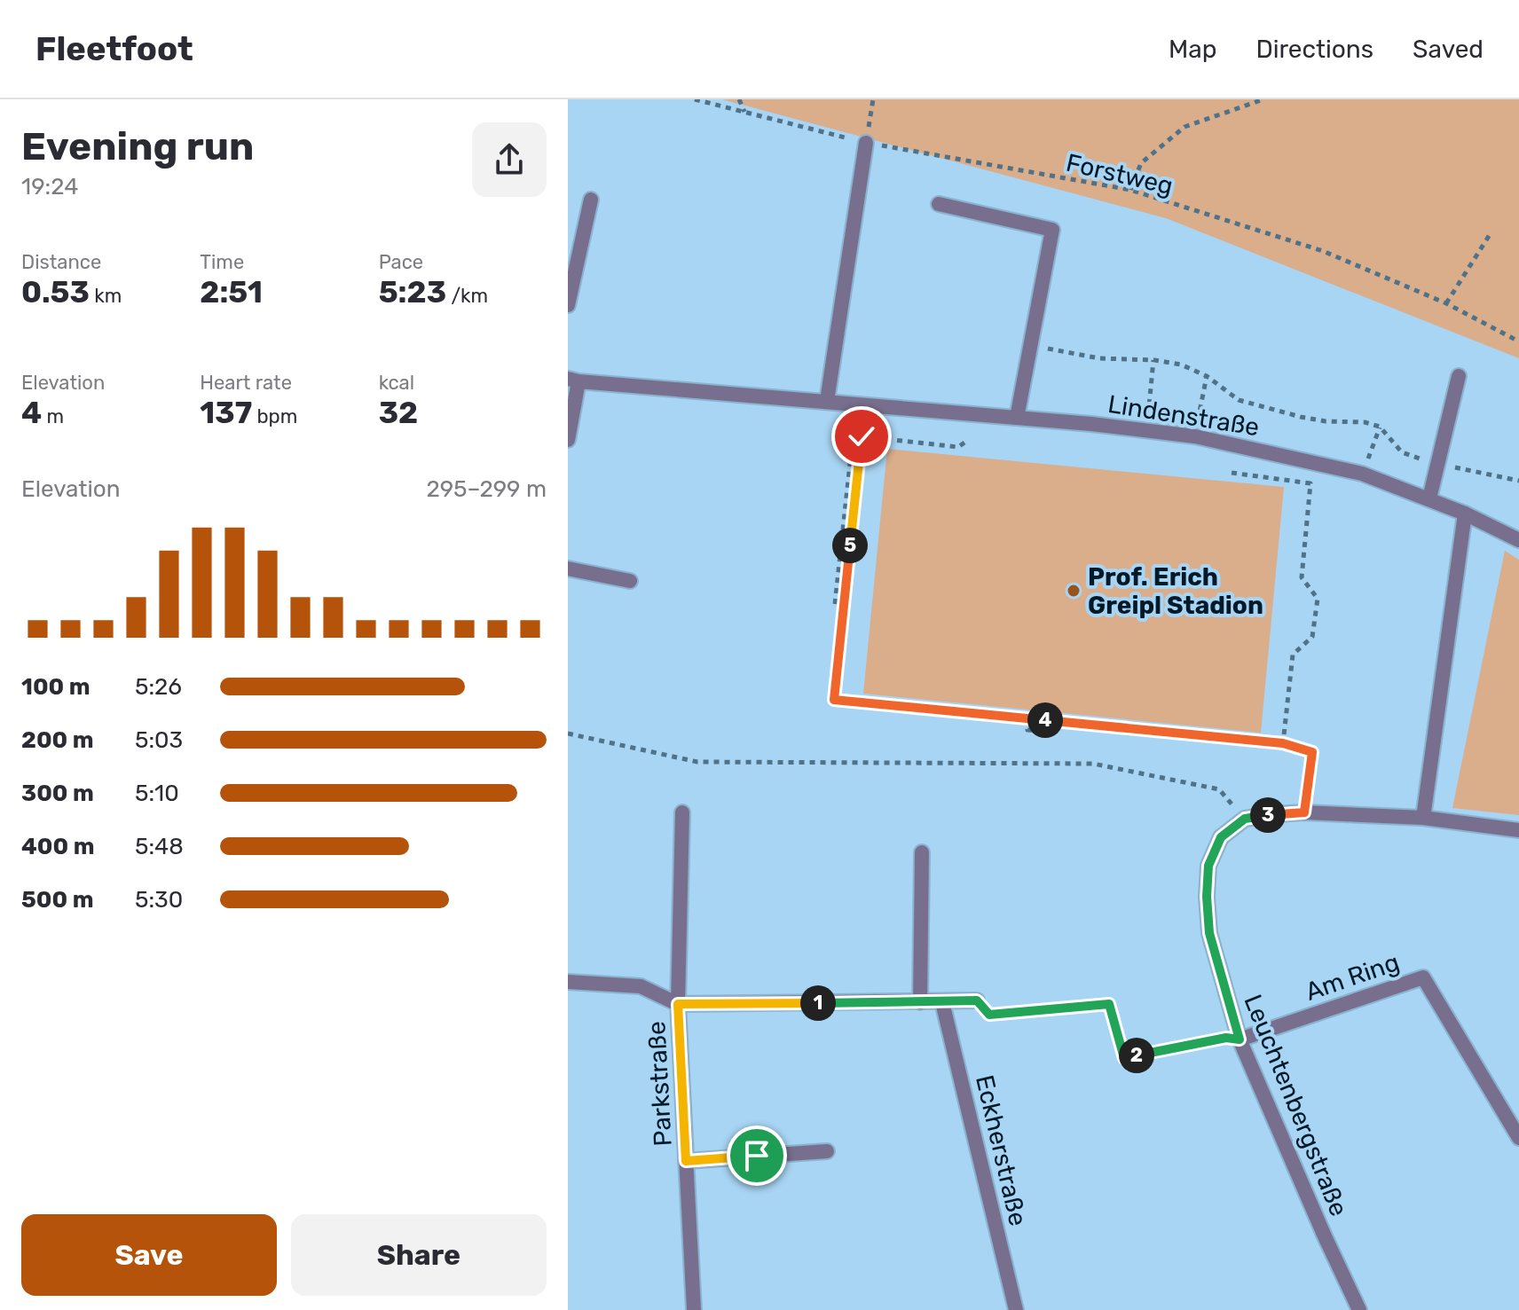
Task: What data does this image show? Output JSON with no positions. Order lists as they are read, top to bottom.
{
  "streets": {
    "street": [
      "Lindenstraße",
      "Am Ring",
      "Parkstraße",
      "Leuchtenbergstraße",
      "Eckherstraße"
    ],
    "path": ["Forstweg"]
  },
  "crossings": [
    ["Am Ring", "Leuchtenbergstraße"]
  ],
  "places": ["Prof. Erich Greipl Stadion"],
  "page": {
    "header": "Fleetfoot",
    "nav": ["Map", "Directions", "Saved"],
    "heading": ["Evening run", "19:24"],
    "stats": [
      ["Distance", "0.53 km"],
      ["Time", "2:51"],
      ["Pace", "5:23 /km"],
      ["Elevation", "4 m"],
      ["Heart rate", "137 bpm"],
      ["kcal", "32"]
    ],
    "chart": ["Elevation", "295–299 m"],
    "pins": [
      "5",
      "4",
      "3",
      "1",
      "2"
    ],
    "list": [
      {
        "name": "100 m",
        "note": "5:26"
      },
      {
        "name": "200 m",
        "note": "5:03"
      },
      {
        "name": "300 m",
        "note": "5:10"
      },
      {
        "name": "400 m",
        "note": "5:48"
      },
      {
        "name": "500 m",
        "note": "5:30"
      }
    ],
    "buttons": ["Save", "Share"]
  }
}
